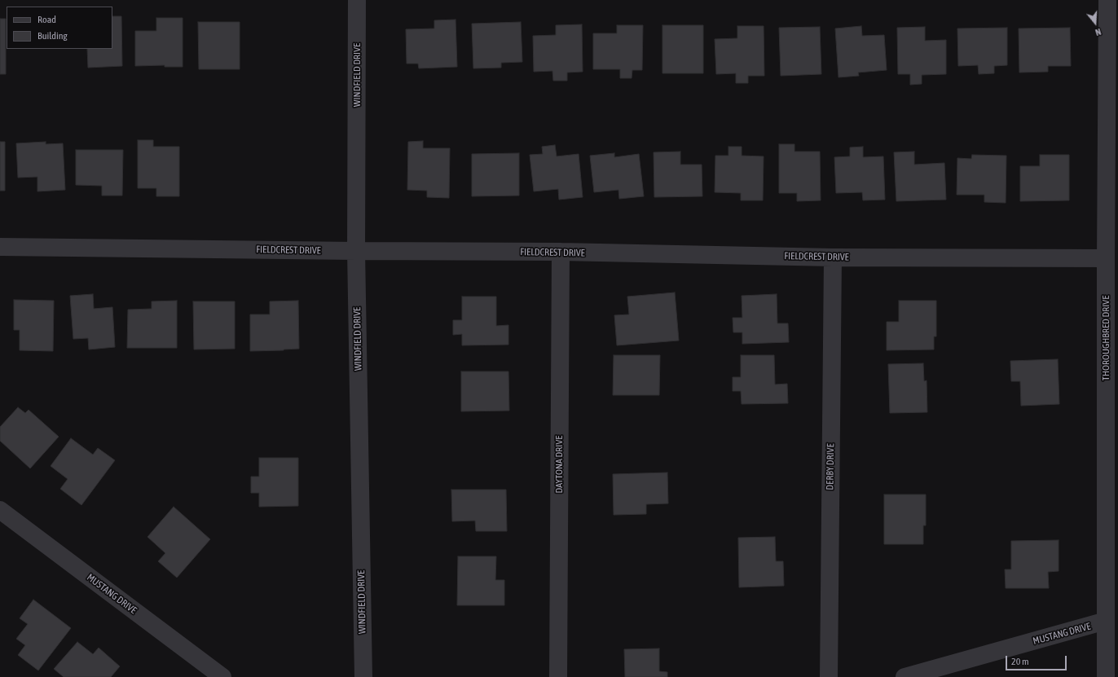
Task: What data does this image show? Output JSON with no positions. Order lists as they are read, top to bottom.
{
  "streets": {
    "street": [
      "WINDFIELD DRIVE",
      "FIELDCREST DRIVE",
      "THOROUGHBRED DRIVE",
      "DAYTONA DRIVE",
      "DERBY DRIVE",
      "MUSTANG DRIVE"
    ]
  },
  "crossings": [
    ["WINDFIELD DRIVE", "FIELDCREST DRIVE"],
    ["FIELDCREST DRIVE", "THOROUGHBRED DRIVE"],
    ["FIELDCREST DRIVE", "DAYTONA DRIVE"],
    ["FIELDCREST DRIVE", "DERBY DRIVE"],
    ["THOROUGHBRED DRIVE", "MUSTANG DRIVE"]
  ],
  "legend": ["Road", "Building"],
  "scale_bar": "20 m",
  "north": "bottom"
}
